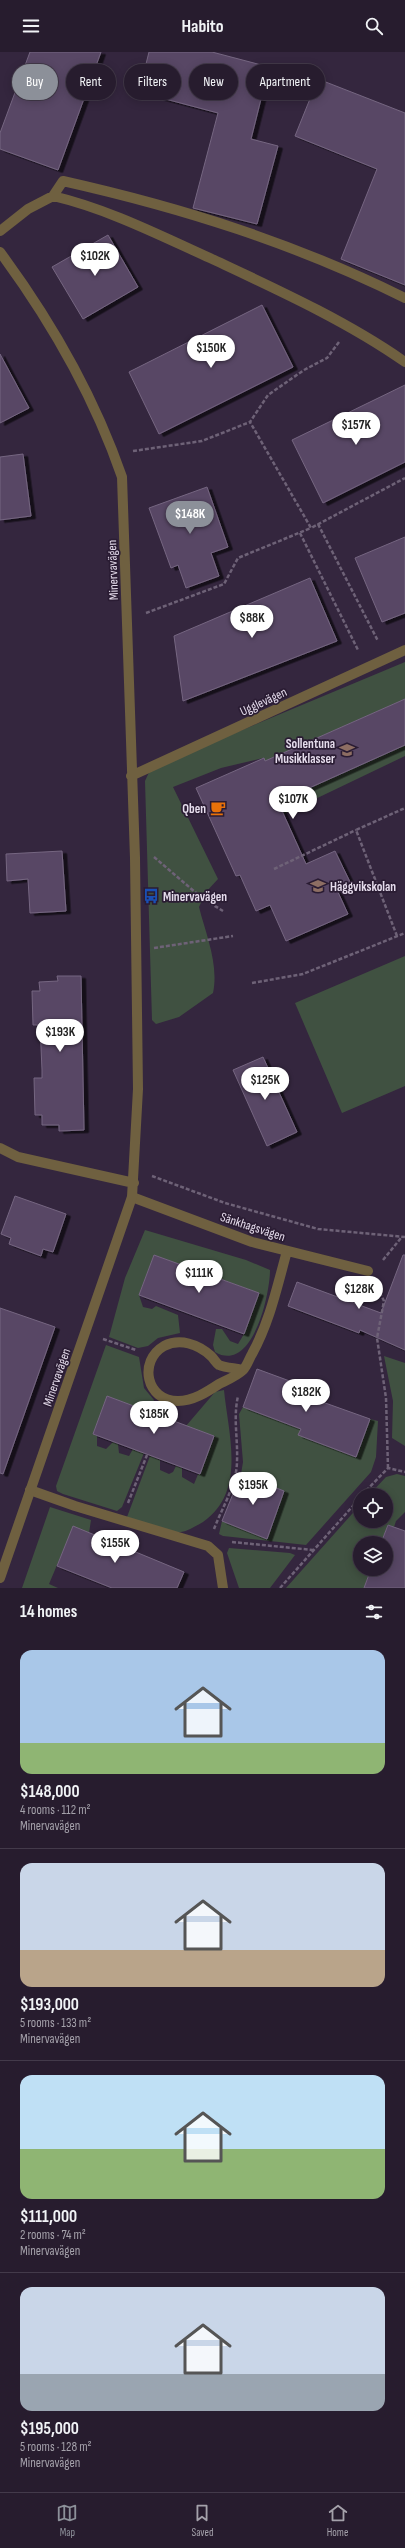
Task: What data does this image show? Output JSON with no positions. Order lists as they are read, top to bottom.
{
  "streets": {
    "street": ["Minervavägen", "Ugglevägen", "Sänkhagsvägen"]
  },
  "crossings": [
    ["Minervavägen", "Ugglevägen"],
    ["Minervavägen", "Sänkhagsvägen"]
  ],
  "places": {
    "school or university": ["Sollentuna Musikklasser", "Häggvikskolan"],
    "cafe": ["Qben"],
    "bus stop": ["Minervavägen"]
  },
  "page": {
    "header": "Habito",
    "chip": [
      "Buy",
      "Rent",
      "Filters",
      "New",
      "Apartment"
    ],
    "price": [
      "$102K",
      "$150K",
      "$157K",
      "$148K",
      "$88K",
      "$107K",
      "$193K",
      "$125K",
      "$111K",
      "$128K",
      "$182K",
      "$185K",
      "$195K",
      "$155K"
    ],
    "heading": "14 homes",
    "list": [
      {
        "name": "$148,000",
        "note": "4 rooms · 112 m² · Minervavägen"
      },
      {
        "name": "$193,000",
        "note": "5 rooms · 133 m² · Minervavägen"
      },
      {
        "name": "$111,000",
        "note": "2 rooms · 74 m² · Minervavägen"
      },
      {
        "name": "$195,000",
        "note": "5 rooms · 128 m² · Minervavägen"
      }
    ],
    "tabs": ["Map", "Saved", "Home"]
  }
}
